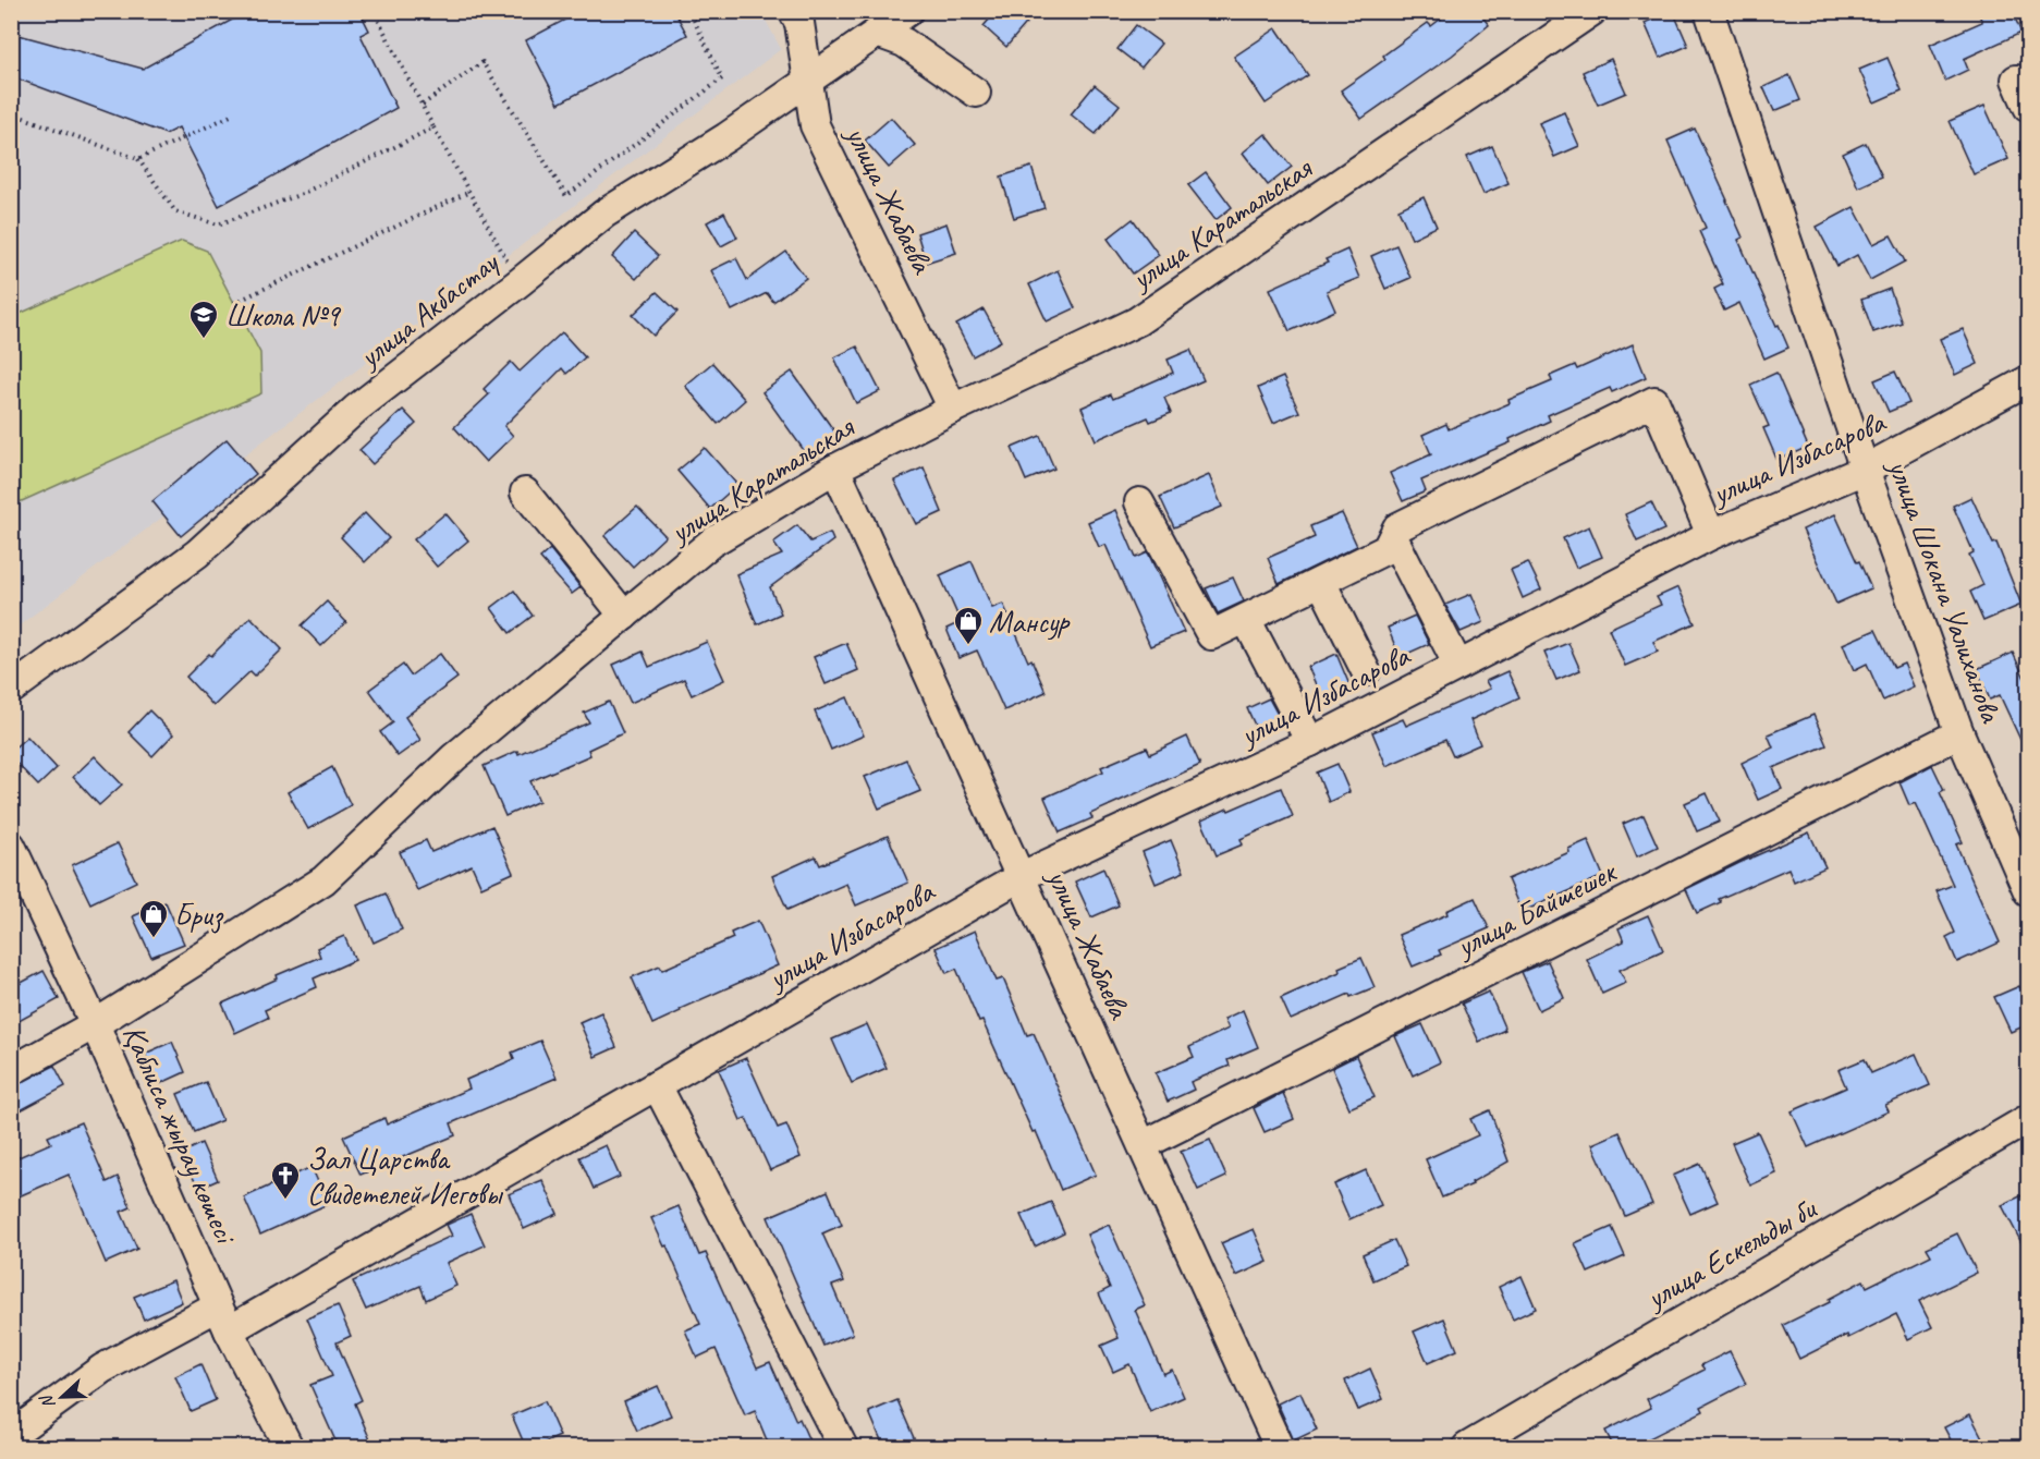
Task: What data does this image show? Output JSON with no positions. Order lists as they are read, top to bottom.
{
  "streets": {
    "street": [
      "улица Жабаева",
      "улица Каратальская",
      "улица Акбастау",
      "улица Избасарова",
      "улица Шокана Уалиханова",
      "улица Байшешек",
      "Қаблиса жырау көшесі",
      "улица Ескельды би"
    ]
  },
  "crossings": [
    ["улица Жабаева", "улица Каратальская"],
    ["улица Жабаева", "улица Акбастау"],
    ["улица Жабаева", "улица Избасарова"],
    ["улица Жабаева", "улица Байшешек"],
    ["улица Каратальская", "Қаблиса жырау көшесі"],
    ["улица Избасарова", "улица Шокана Уалиханова"],
    ["улица Избасарова", "Қаблиса жырау көшесі"],
    ["улица Шокана Уалиханова", "улица Байшешек"]
  ],
  "places": {
    "school or university": ["Школа №9"],
    "shop": ["Мансур", "Бриз"],
    "church": ["Зал Царства Свидетелей Иеговы"]
  },
  "north": "left"
}
